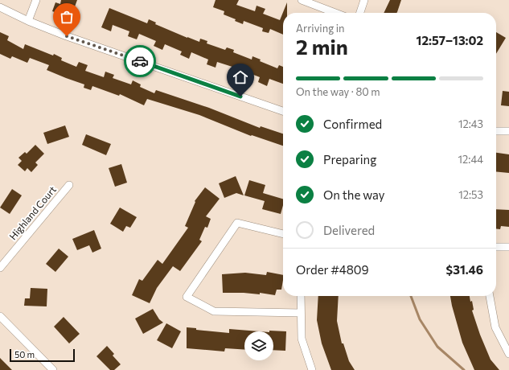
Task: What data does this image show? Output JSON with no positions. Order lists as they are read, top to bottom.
{
  "streets": {
    "street": ["Highland Court"]
  },
  "scale_bar": "50 m",
  "page": {
    "heading": ["2 min", "Arriving in", "12:57–13:02"],
    "panel": ["Order #4809", "$31.46"],
    "bar": "On the way · 80 m",
    "list": [
      ["Confirmed", "12:43"],
      ["Preparing", "12:44"],
      ["On the way", "12:53"],
      "Delivered"
    ],
    "scale": "50 m"
  }
}
